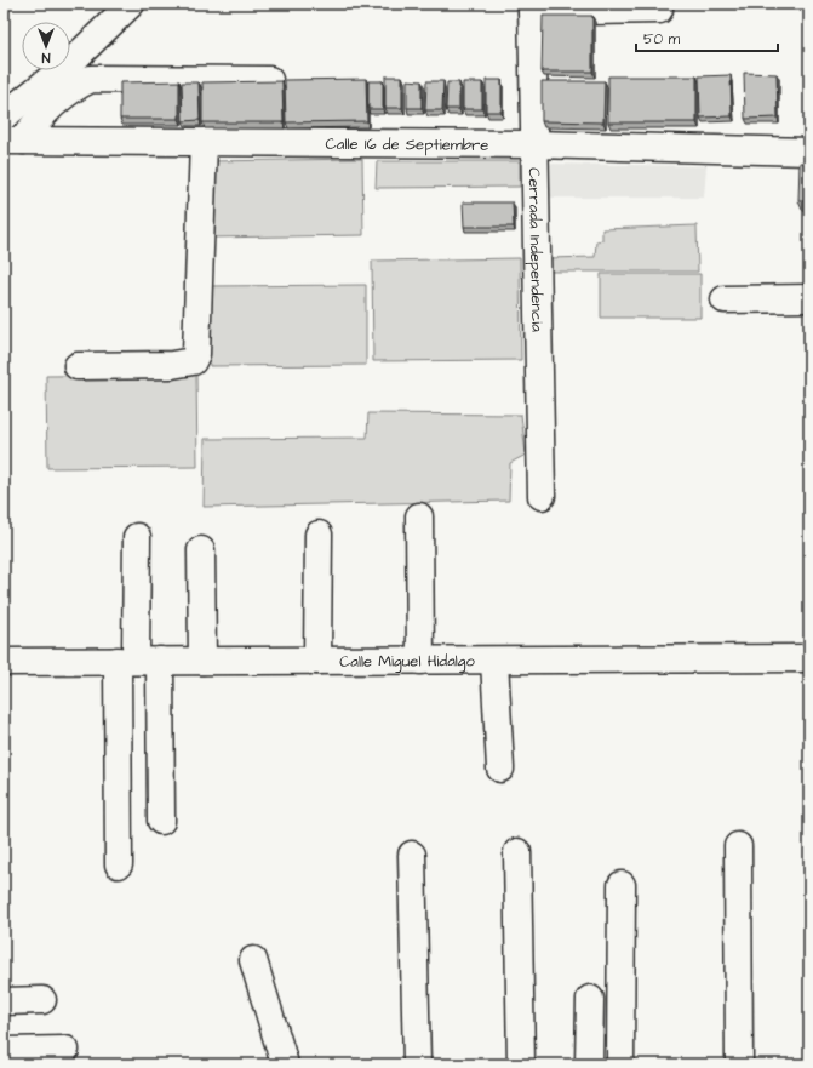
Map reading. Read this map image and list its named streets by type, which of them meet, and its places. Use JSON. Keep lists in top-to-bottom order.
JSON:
{
  "streets": {
    "street": ["Calle 16 de Septiembre", "Cerrada Independencia", "Calle Miguel Hidalgo"]
  },
  "crossings": [
    ["Calle 16 de Septiembre", "Cerrada Independencia"]
  ],
  "scale_bar": "50 m",
  "north": "bottom"
}
